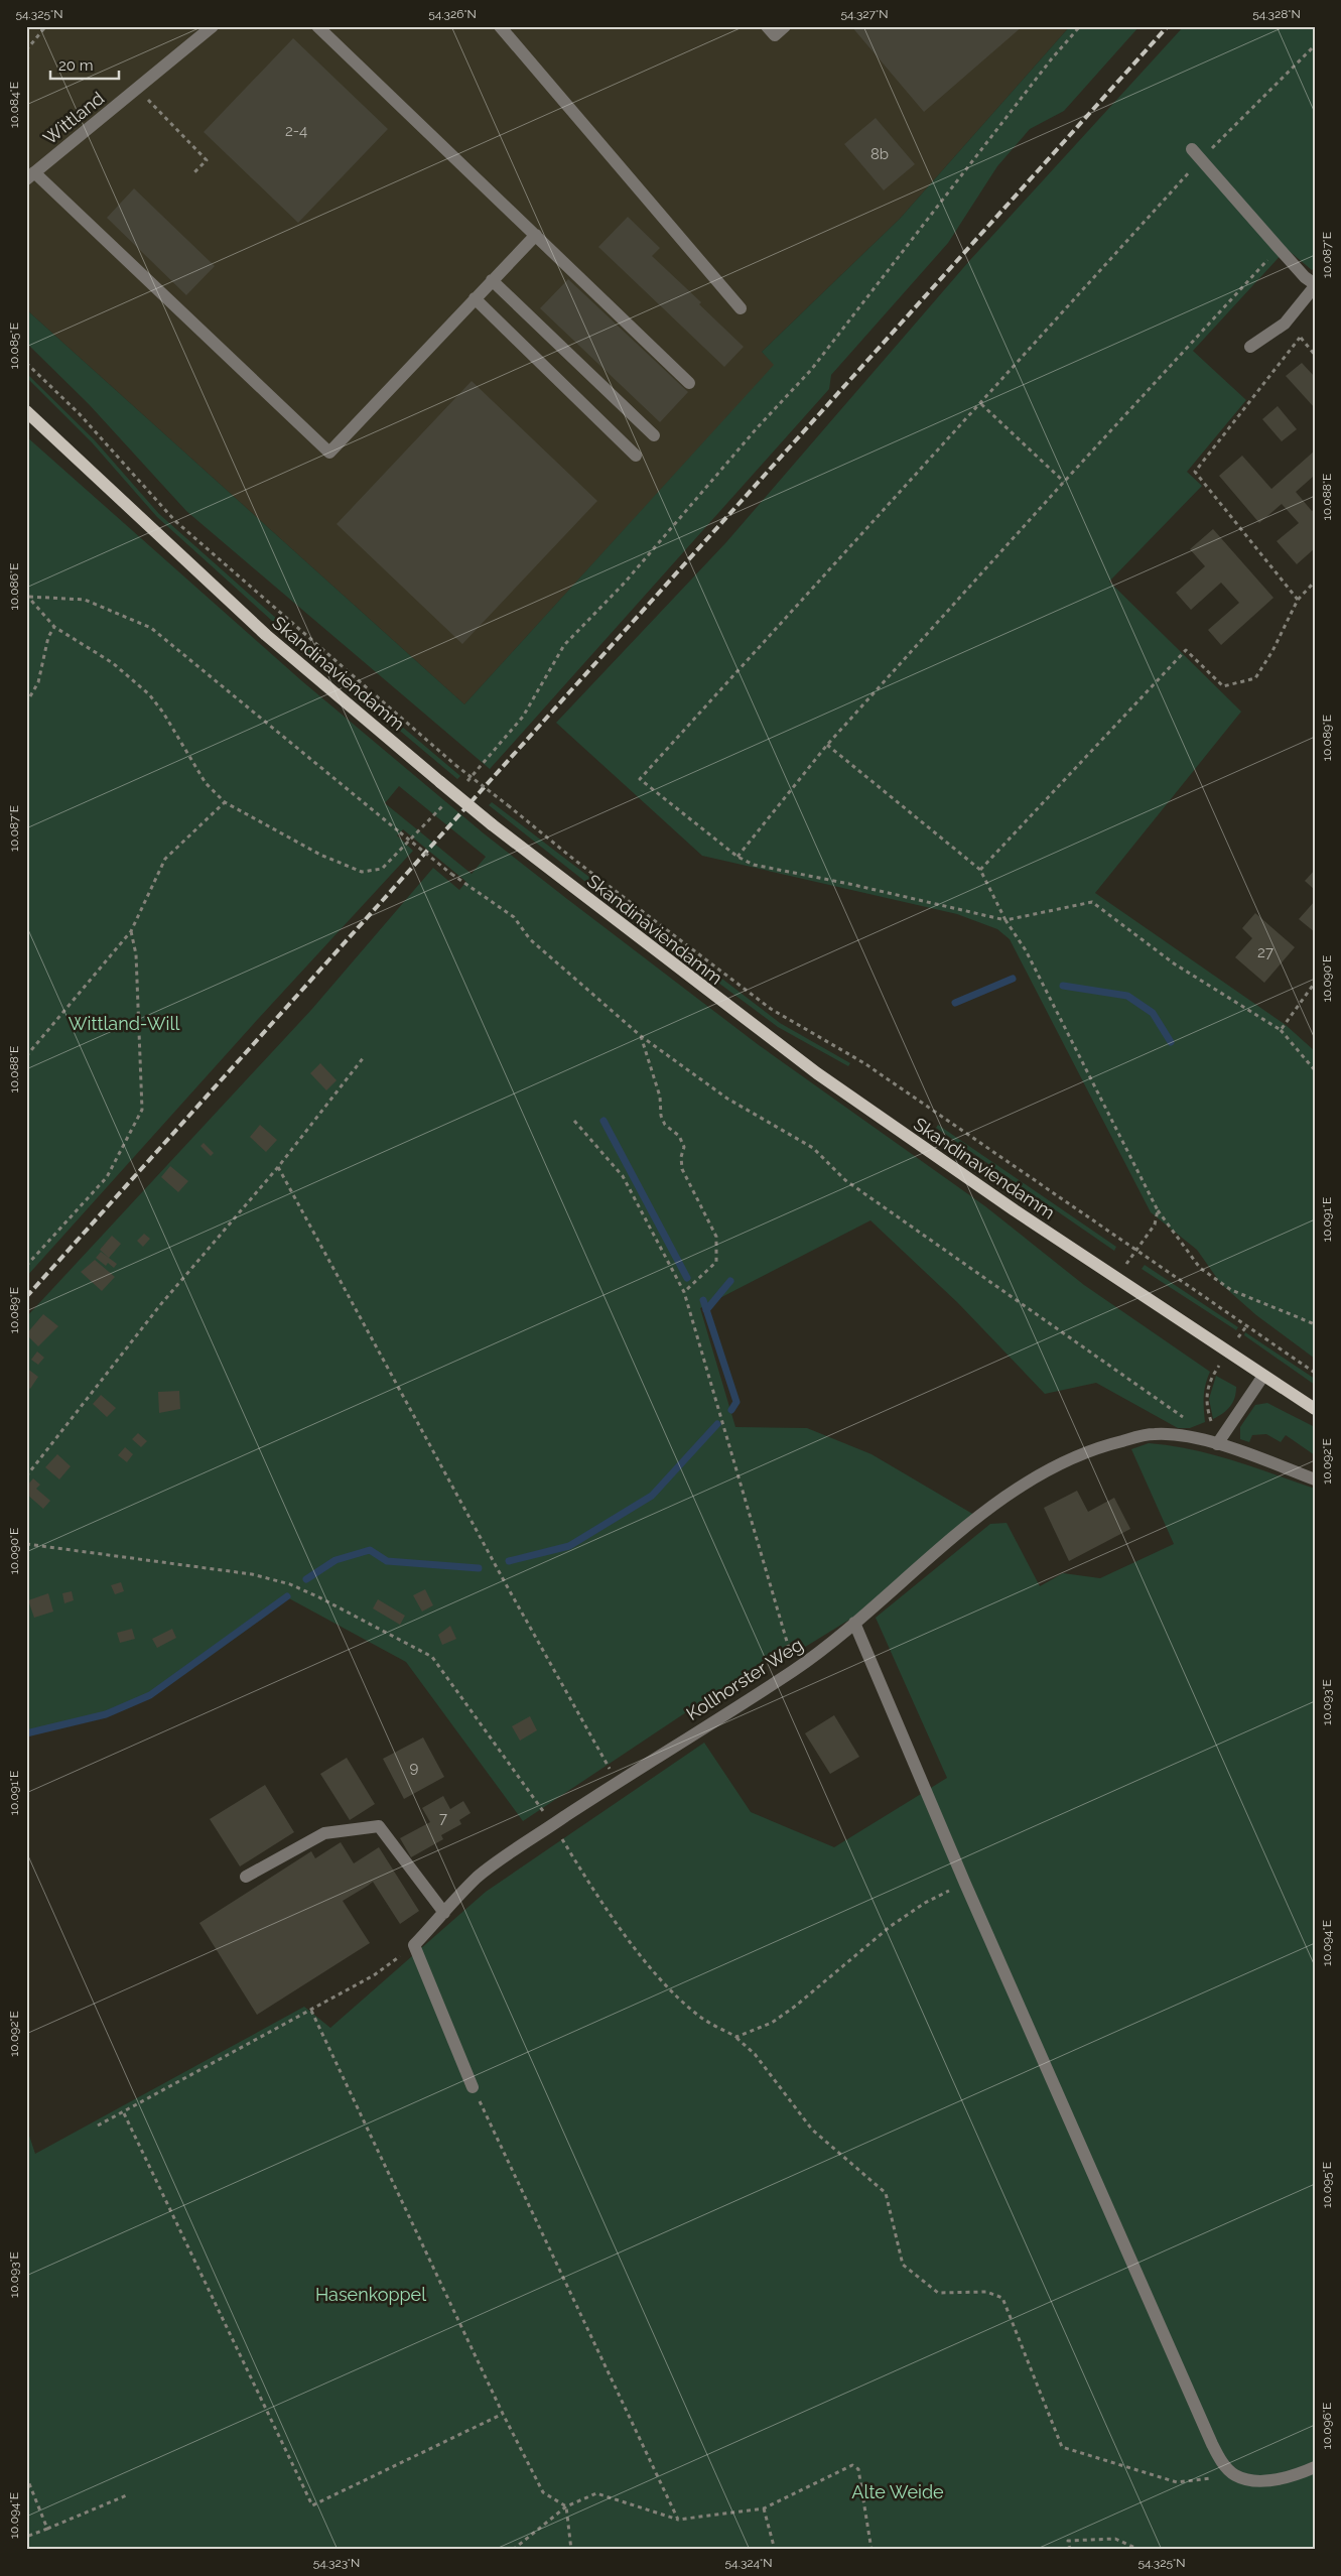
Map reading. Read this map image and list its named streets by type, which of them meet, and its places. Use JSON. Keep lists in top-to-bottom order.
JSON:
{
  "streets": {
    "main road": ["Skandinaviendamm"],
    "street": ["Wittland", "Kollhorster Weg"]
  },
  "parks": ["Wittland-Will", "Hasenkoppel", "Alte Weide"],
  "house_numbers": [
    "2-4",
    "8b",
    "27",
    "9",
    "7"
  ],
  "scale_bar": "20 m",
  "coordinates": [
    "54.325°N",
    "54.326°N",
    "54.327°N",
    "54.328°N",
    "10.084°E",
    "10.087°E",
    "10.085°E",
    "10.088°E",
    "10.086°E",
    "10.089°E",
    "10.090°E",
    "10.091°E",
    "10.092°E",
    "10.093°E",
    "10.094°E",
    "10.095°E",
    "10.096°E",
    "54.323°N",
    "54.324°N"
  ]
}
